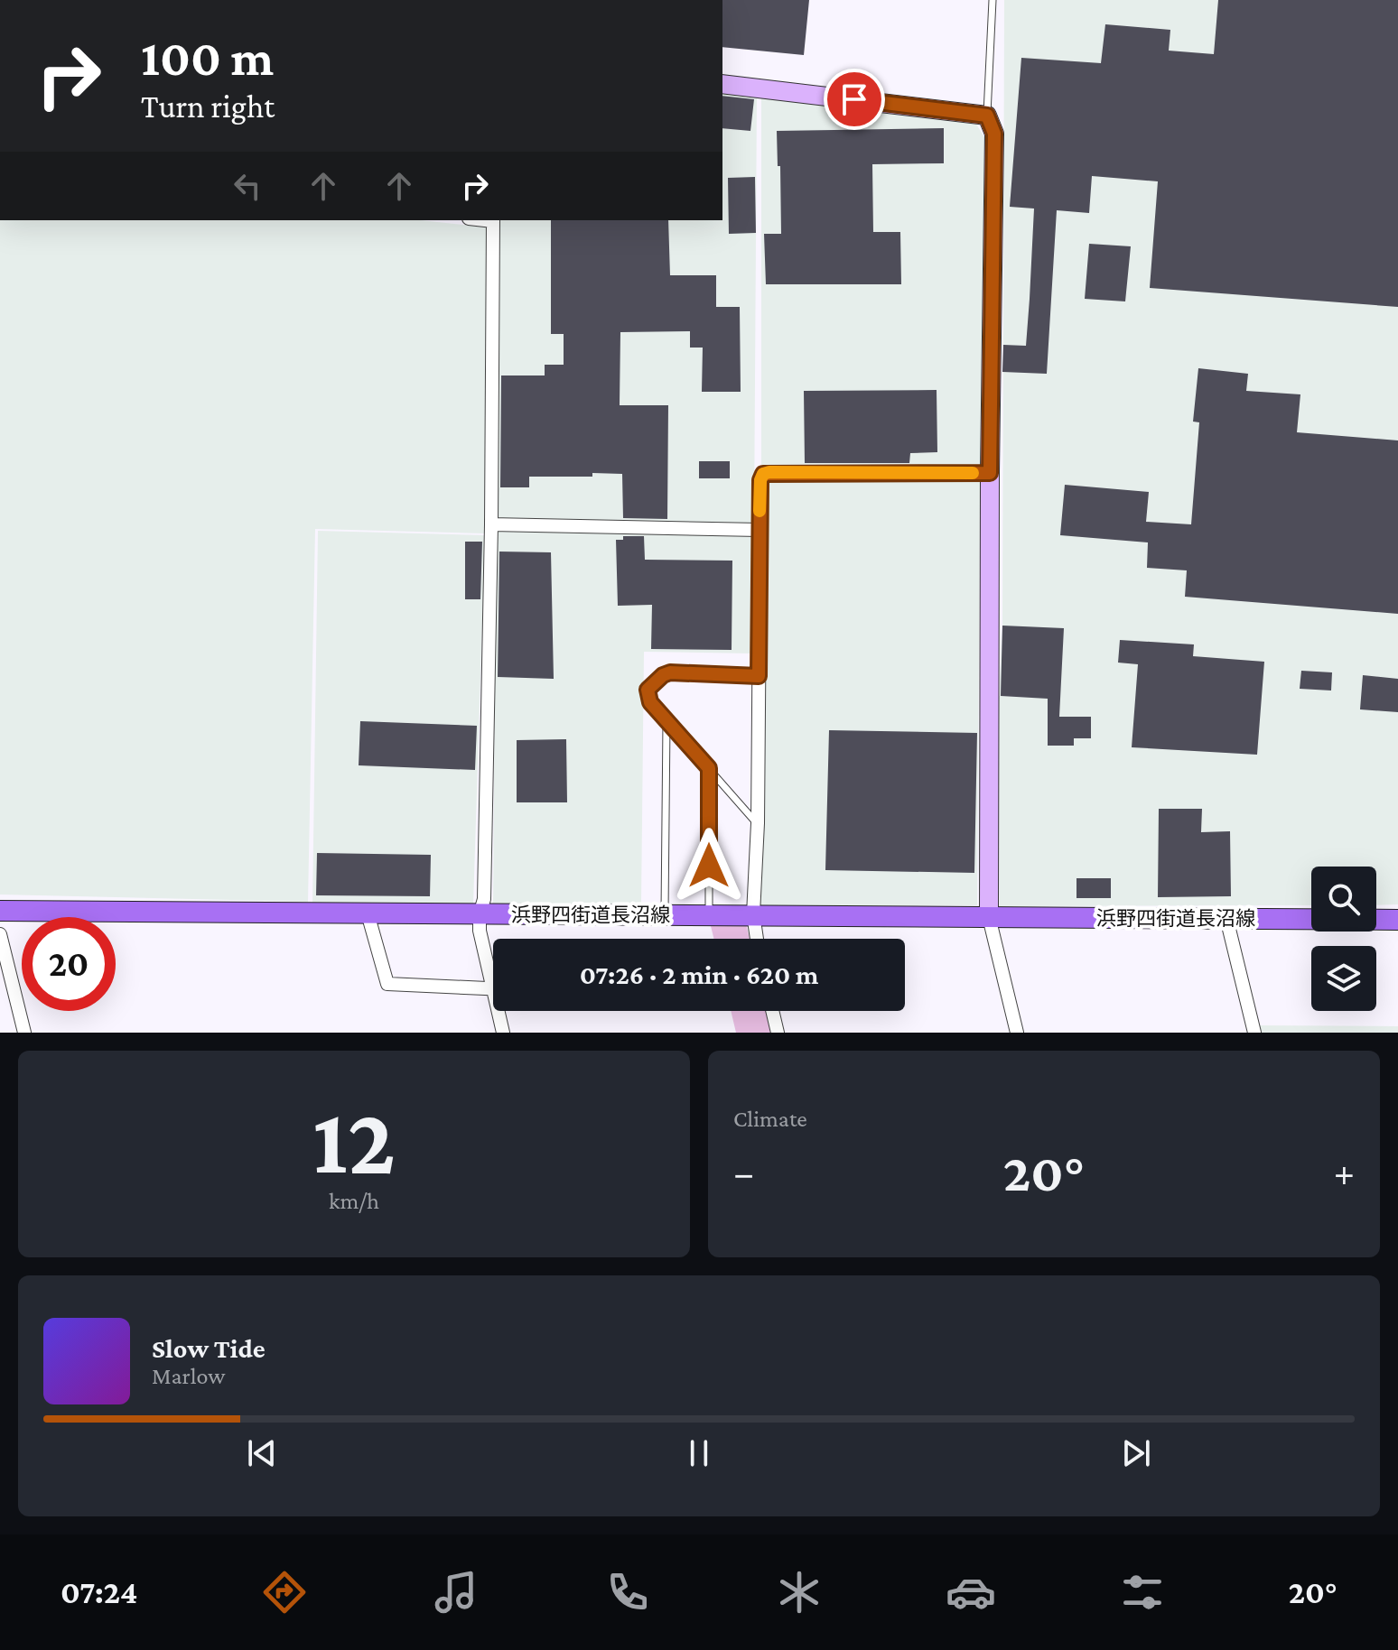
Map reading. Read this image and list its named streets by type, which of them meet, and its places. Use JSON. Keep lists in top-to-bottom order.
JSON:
{
  "streets": {
    "main road": ["浜野四街道長沼線"]
  },
  "page": {
    "turn": ["100 m", "Turn right"],
    "limit": "20",
    "trip": "07:26 · 2 min · 620 m",
    "tile": [
      ["12", "km/h"],
      "Climate"
    ],
    "heat": ["−", "20°", "+"],
    "song": ["Slow Tide", "Marlow"],
    "tabs": ["07:24", "20°"]
  }
}
